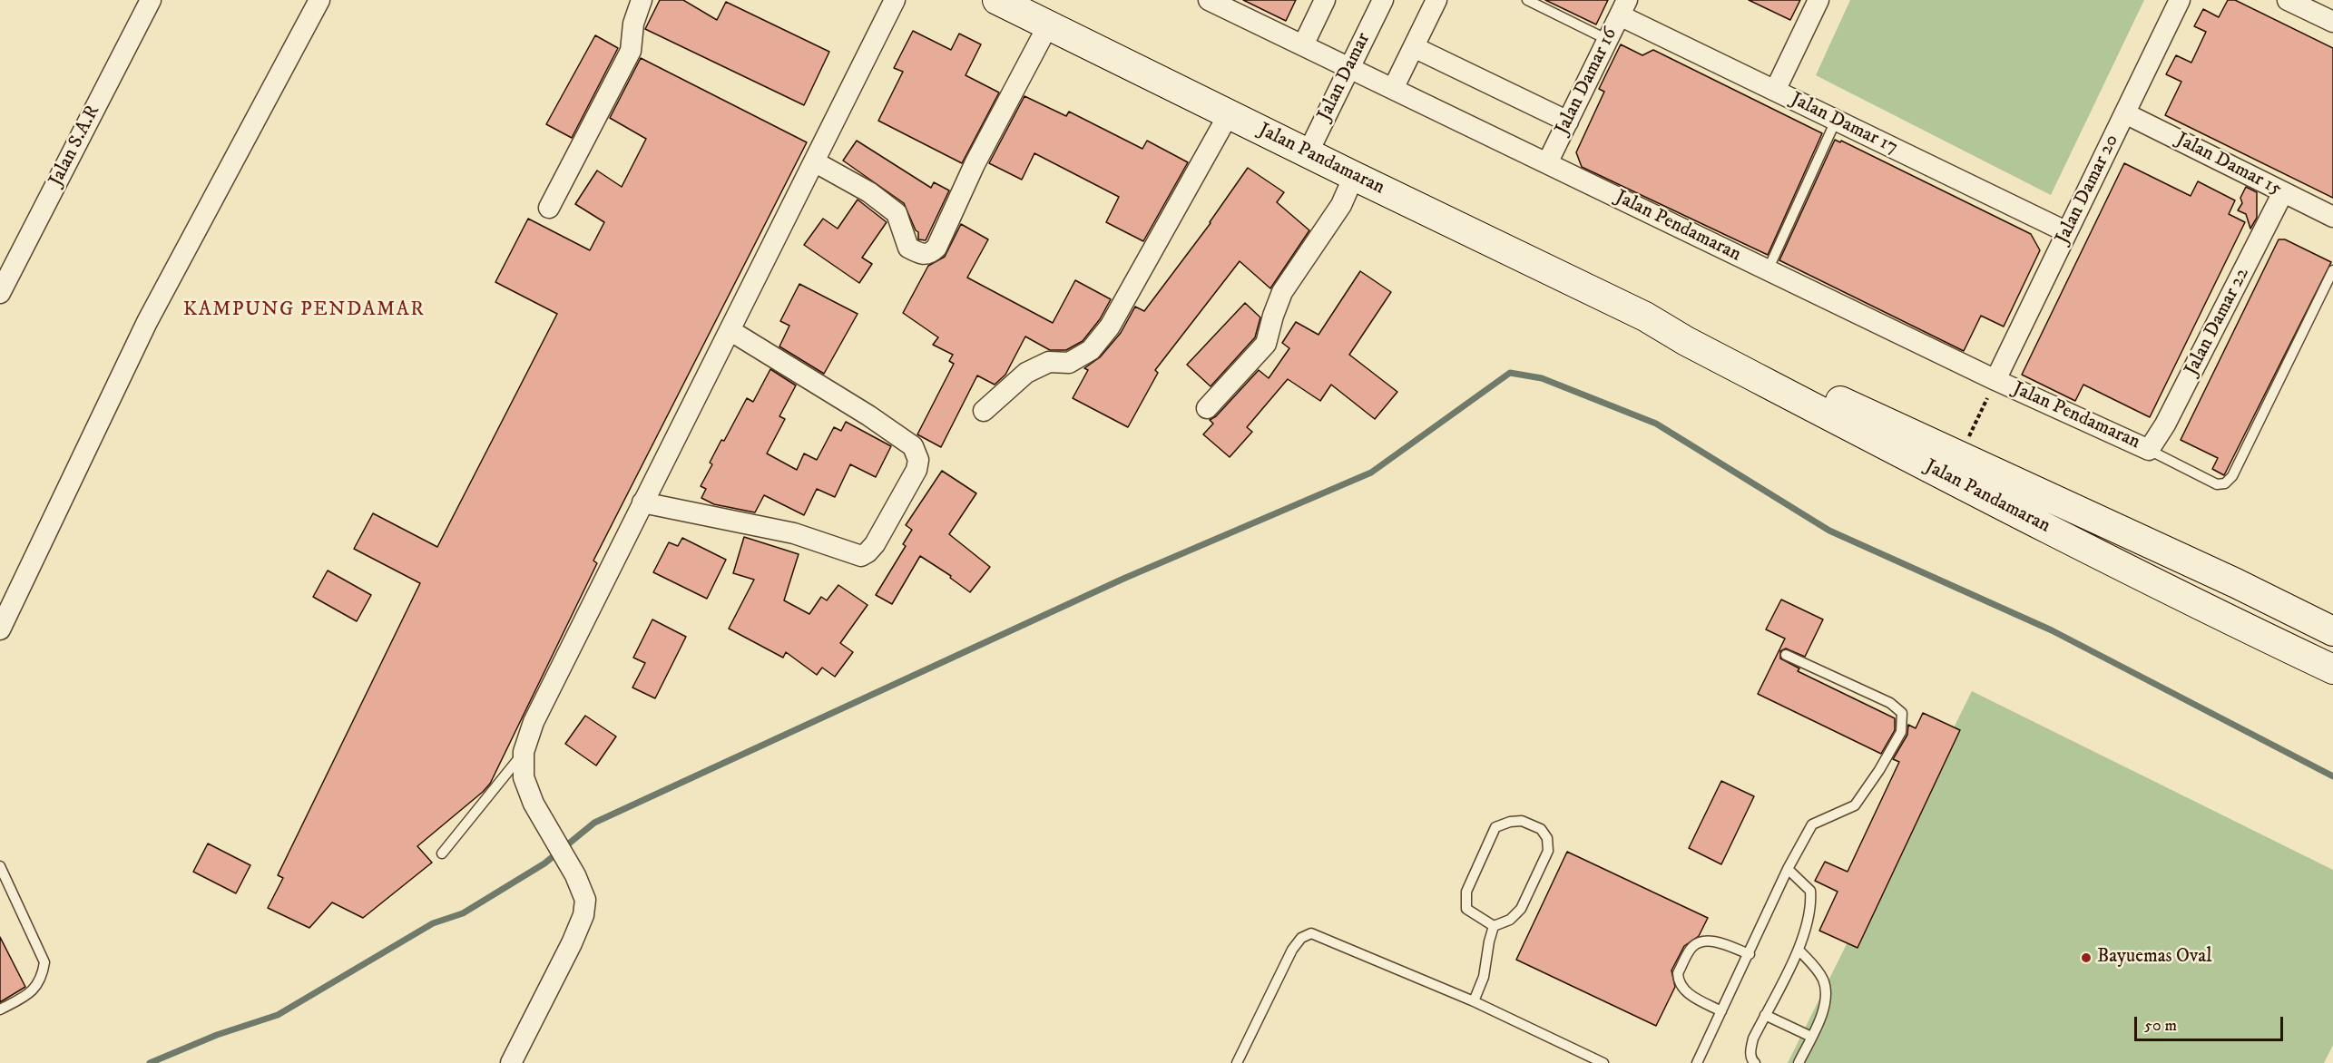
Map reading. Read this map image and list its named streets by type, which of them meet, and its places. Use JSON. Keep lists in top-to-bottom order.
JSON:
{
  "streets": {
    "main road": ["Jalan Pandamaran"],
    "street": [
      "Jalan Damar",
      "Jalan Damar 16",
      "Jalan Damar 17",
      "Jalan S.A.R",
      "Jalan Damar 15",
      "Jalan Damar 20",
      "Jalan Pendamaran",
      "Jalan Damar 22"
    ]
  },
  "crossings": [
    ["Jalan Damar", "Jalan Pandamaran"],
    ["Jalan Damar", "Jalan Pendamaran"],
    ["Jalan Damar 16", "Jalan Damar 17"],
    ["Jalan Damar 16", "Jalan Pendamaran"],
    ["Jalan Damar 17", "Jalan Damar 20"],
    ["Jalan Damar 15", "Jalan Damar 20"],
    ["Jalan Damar 15", "Jalan Damar 22"],
    ["Jalan Damar 20", "Jalan Pendamaran"],
    ["Jalan Pendamaran", "Jalan Damar 22"]
  ],
  "districts": ["KAMPUNG PENDAMAR"],
  "places": ["Bayuemas Oval"],
  "scale_bar": "50 m"
}
